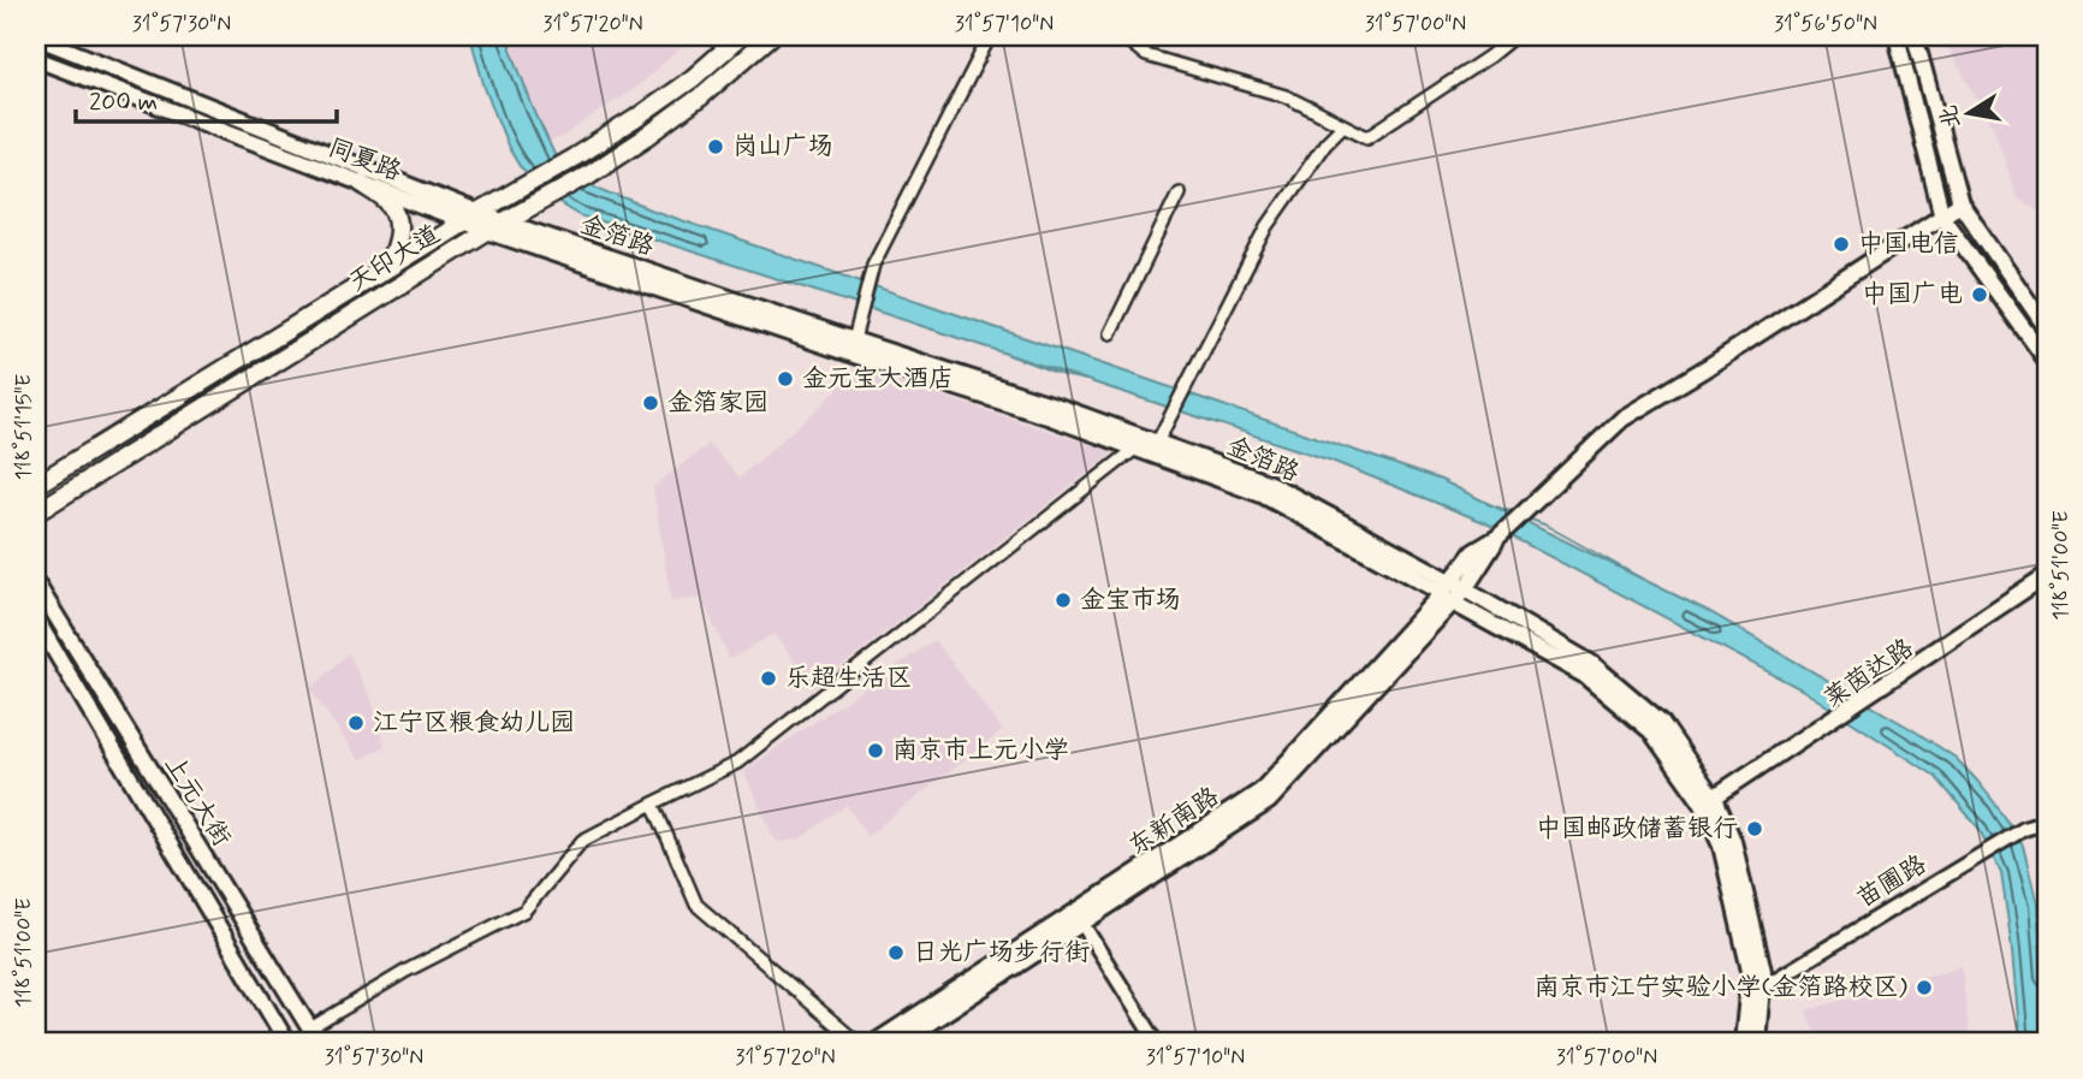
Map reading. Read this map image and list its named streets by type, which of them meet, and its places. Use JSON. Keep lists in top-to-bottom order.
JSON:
{
  "streets": {
    "main road": [
      "同夏路",
      "金箔路",
      "天印大道",
      "莱茵达路",
      "上元大街",
      "东新南路"
    ],
    "street": ["苗圃路"]
  },
  "crossings": [
    ["同夏路", "金箔路"],
    ["同夏路", "天印大道"],
    ["金箔路", "天印大道"],
    ["金箔路", "东新南路"],
    ["金箔路", "苗圃路"]
  ],
  "places": [
    "岗山广场",
    "中国电信",
    "中国广电",
    "金元宝大酒店",
    "金箔家园",
    "金宝市场",
    "乐超生活区",
    "江宁区粮食幼儿园",
    "南京市上元小学",
    "中国邮政储蓄银行",
    "日光广场步行街",
    "南京市江宁实验小学(金箔路校区)"
  ],
  "scale_bar": "200 m",
  "north": "left",
  "coordinates": [
    "31°57'30\"N",
    "31°57'20\"N",
    "31°57'10\"N",
    "31°57'00\"N",
    "31°56'50\"N",
    "118°51'15\"E",
    "118°51'00\"E"
  ]
}
